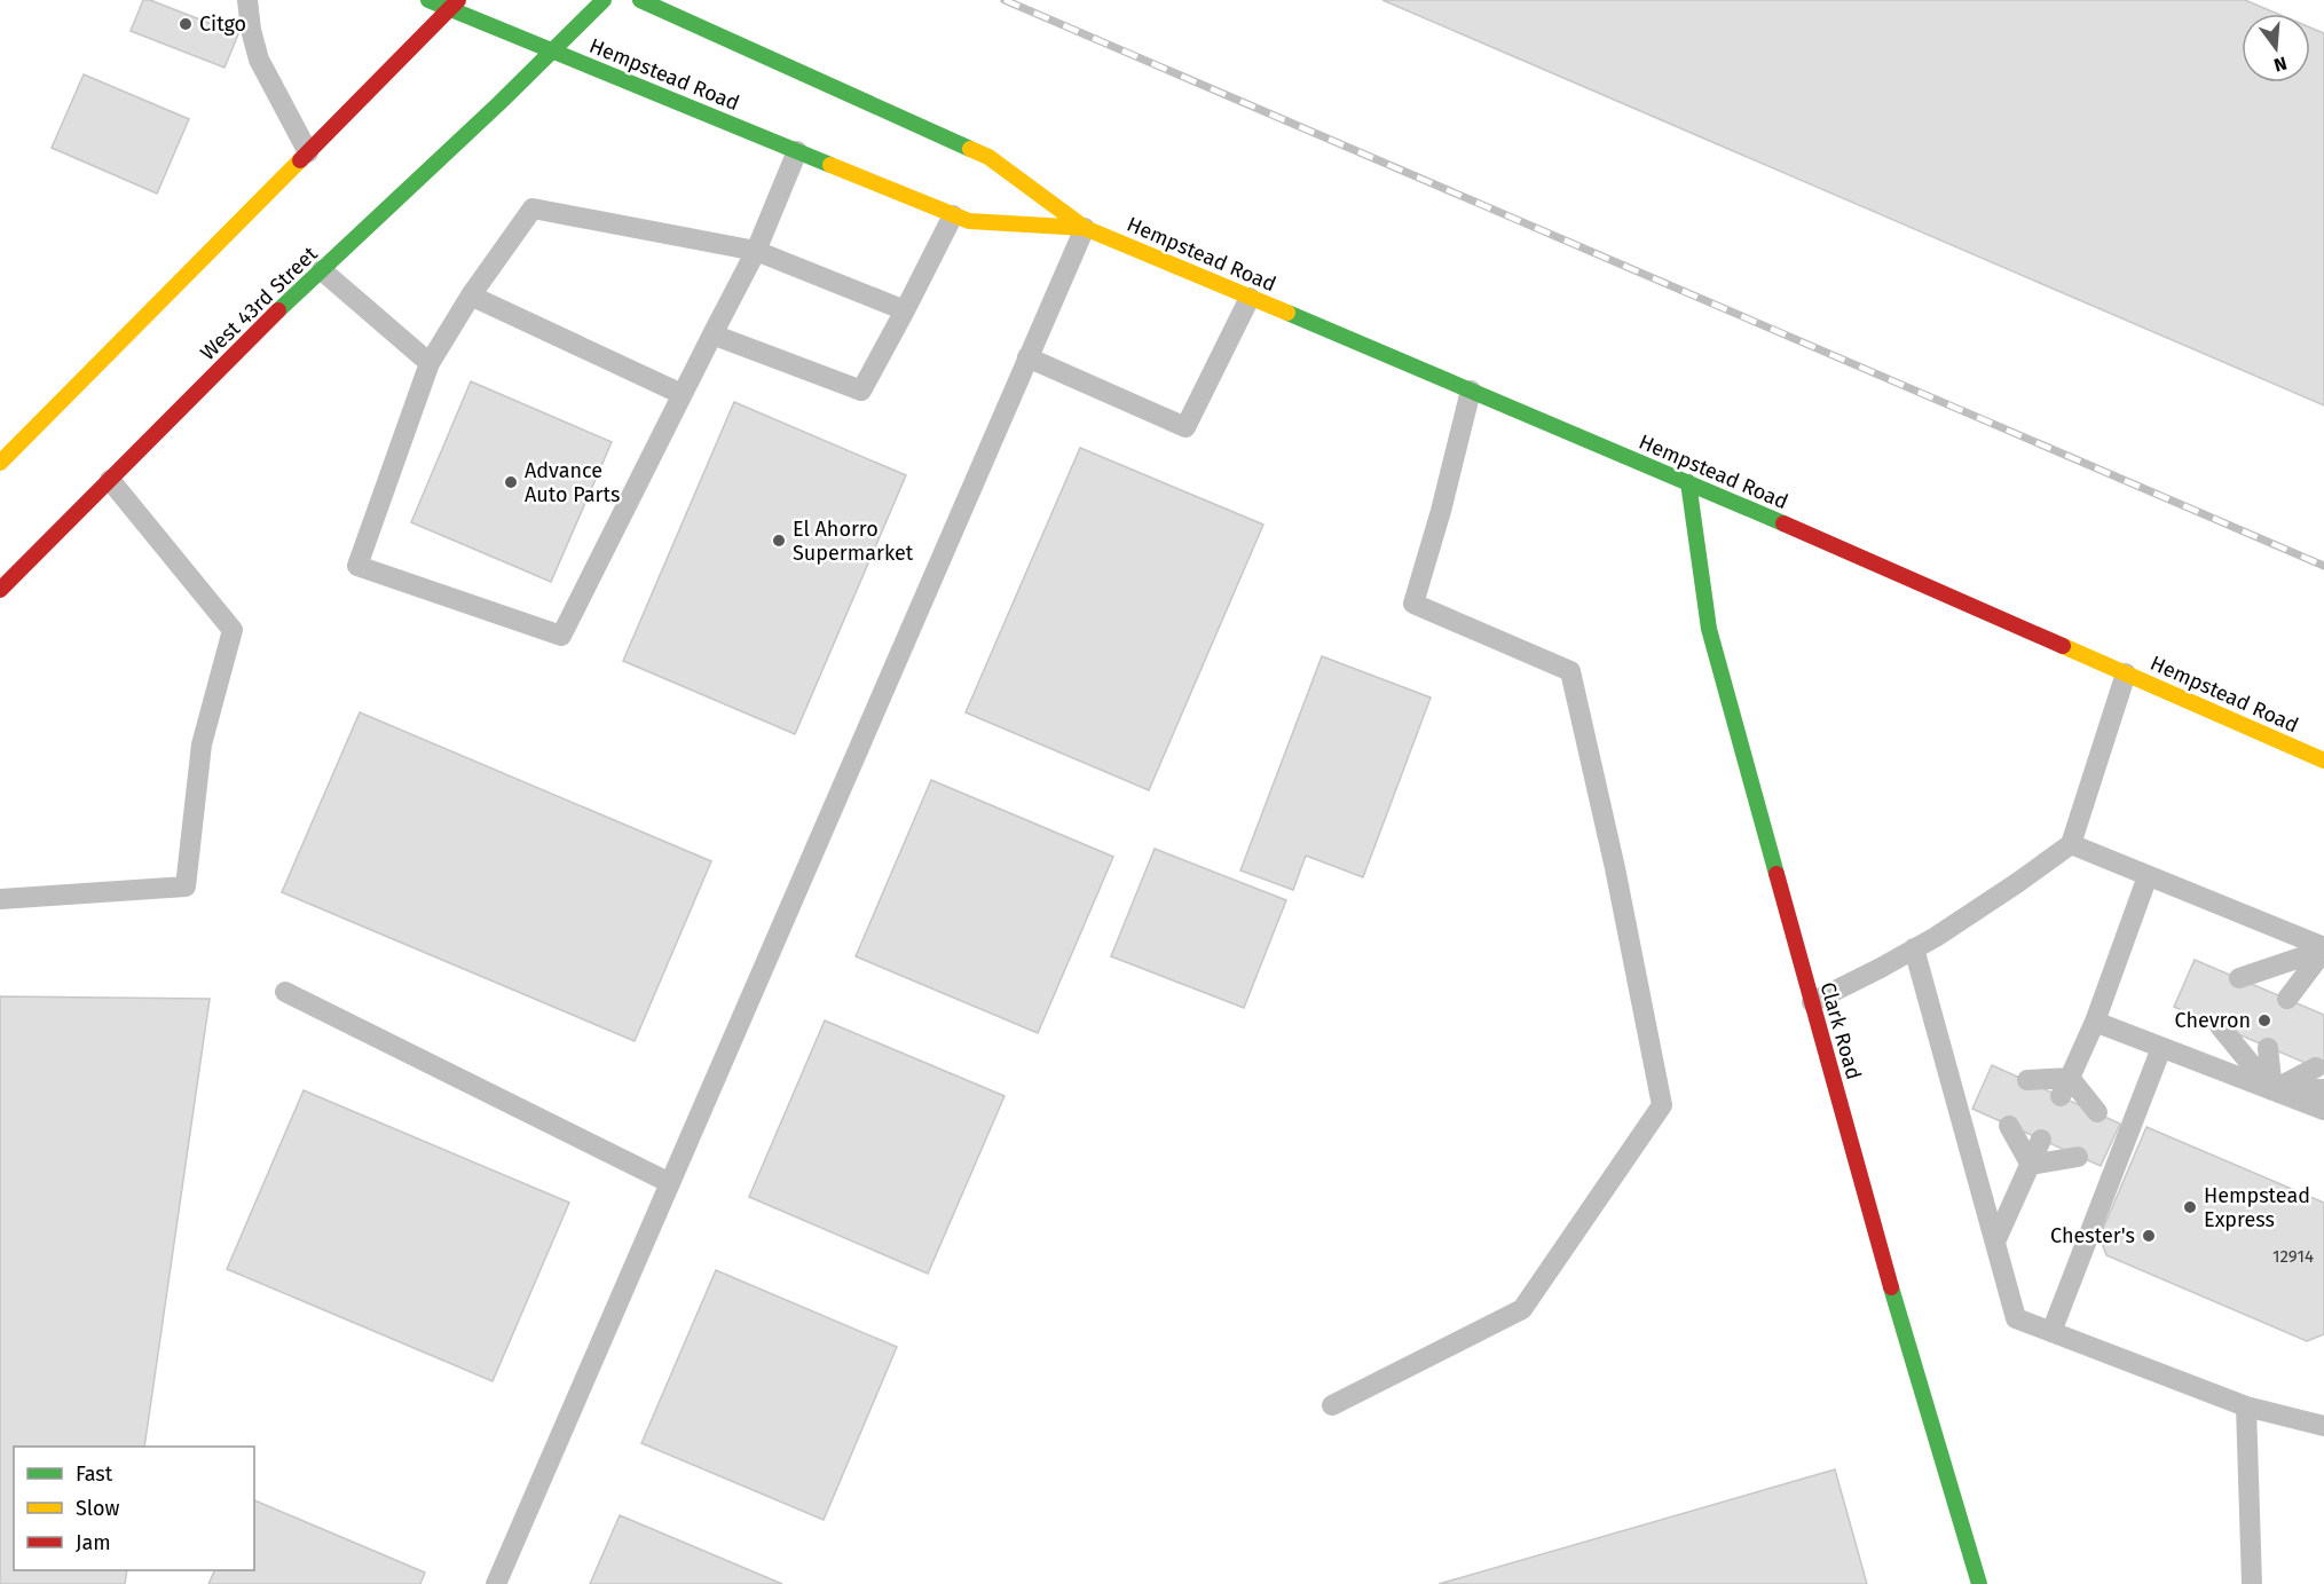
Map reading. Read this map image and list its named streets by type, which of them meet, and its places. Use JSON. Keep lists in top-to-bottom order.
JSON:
{
  "streets": {
    "main road": ["Hempstead Road", "West 43rd Street", "Clark Road"]
  },
  "crossings": [
    ["Hempstead Road", "West 43rd Street"],
    ["Hempstead Road", "Clark Road"]
  ],
  "places": [
    "Citgo",
    "Advance Auto Parts",
    "El Ahorro Supermarket",
    "Chevron",
    "Hempstead Express",
    "Chester's"
  ],
  "house_numbers": ["12914"],
  "legend": ["Fast", "Slow", "Jam"],
  "north": "bottom"
}
